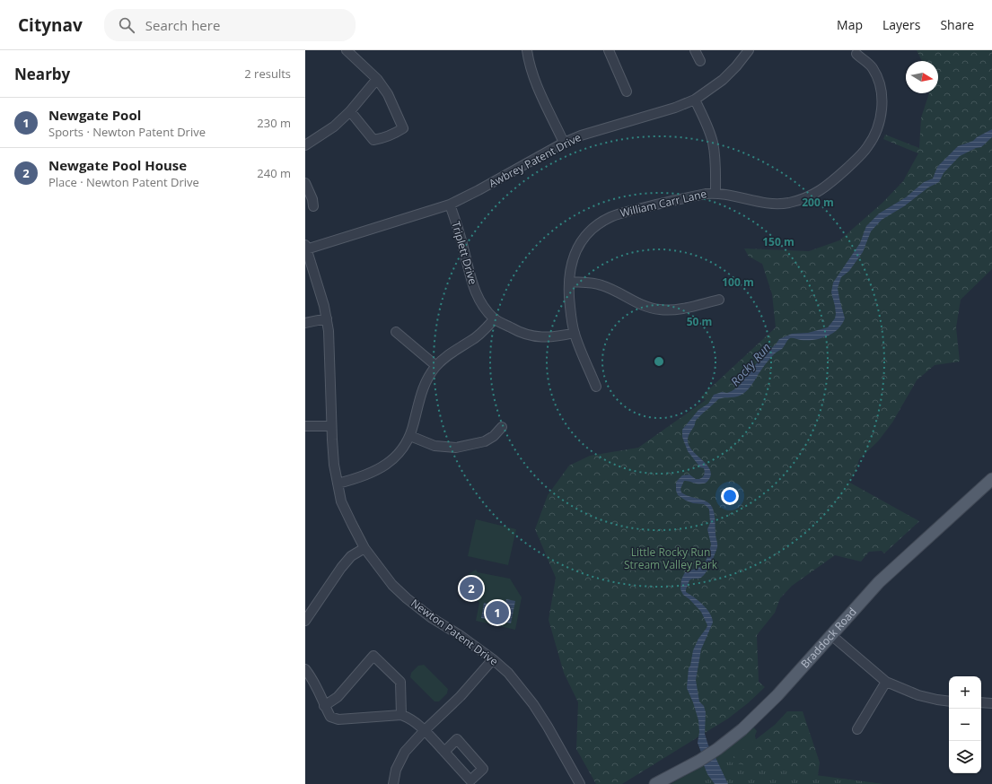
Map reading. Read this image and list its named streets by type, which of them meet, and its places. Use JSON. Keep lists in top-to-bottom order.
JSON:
{
  "streets": {
    "main road": ["Braddock Road"],
    "street": [
      "Awbrey Patent Drive",
      "William Carr Lane",
      "Triplett Drive",
      "Newton Patent Drive"
    ]
  },
  "crossings": [
    ["Awbrey Patent Drive", "Triplett Drive"],
    ["Awbrey Patent Drive", "Newton Patent Drive"],
    ["William Carr Lane", "Triplett Drive"]
  ],
  "water": ["Rocky Run"],
  "parks": ["Little Rocky Run Stream Valley Park"],
  "north": "right",
  "page": {
    "header": "Citynav",
    "search": "Search here",
    "nav": ["Map", "Layers", "Share"],
    "heading": ["Nearby", "2 results"],
    "list": [
      {
        "mark": "1",
        "name": "Newgate Pool",
        "note": "Sports · Newton Patent Drive",
        "value": "230 m"
      },
      {
        "mark": "2",
        "name": "Newgate Pool House",
        "note": "Place · Newton Patent Drive",
        "value": "240 m"
      }
    ],
    "pins": ["2", "1"],
    "map_buttons": ["+", "−"]
  },
  "rings": [
    "200 m",
    "150 m",
    "100 m",
    "50 m"
  ]
}
